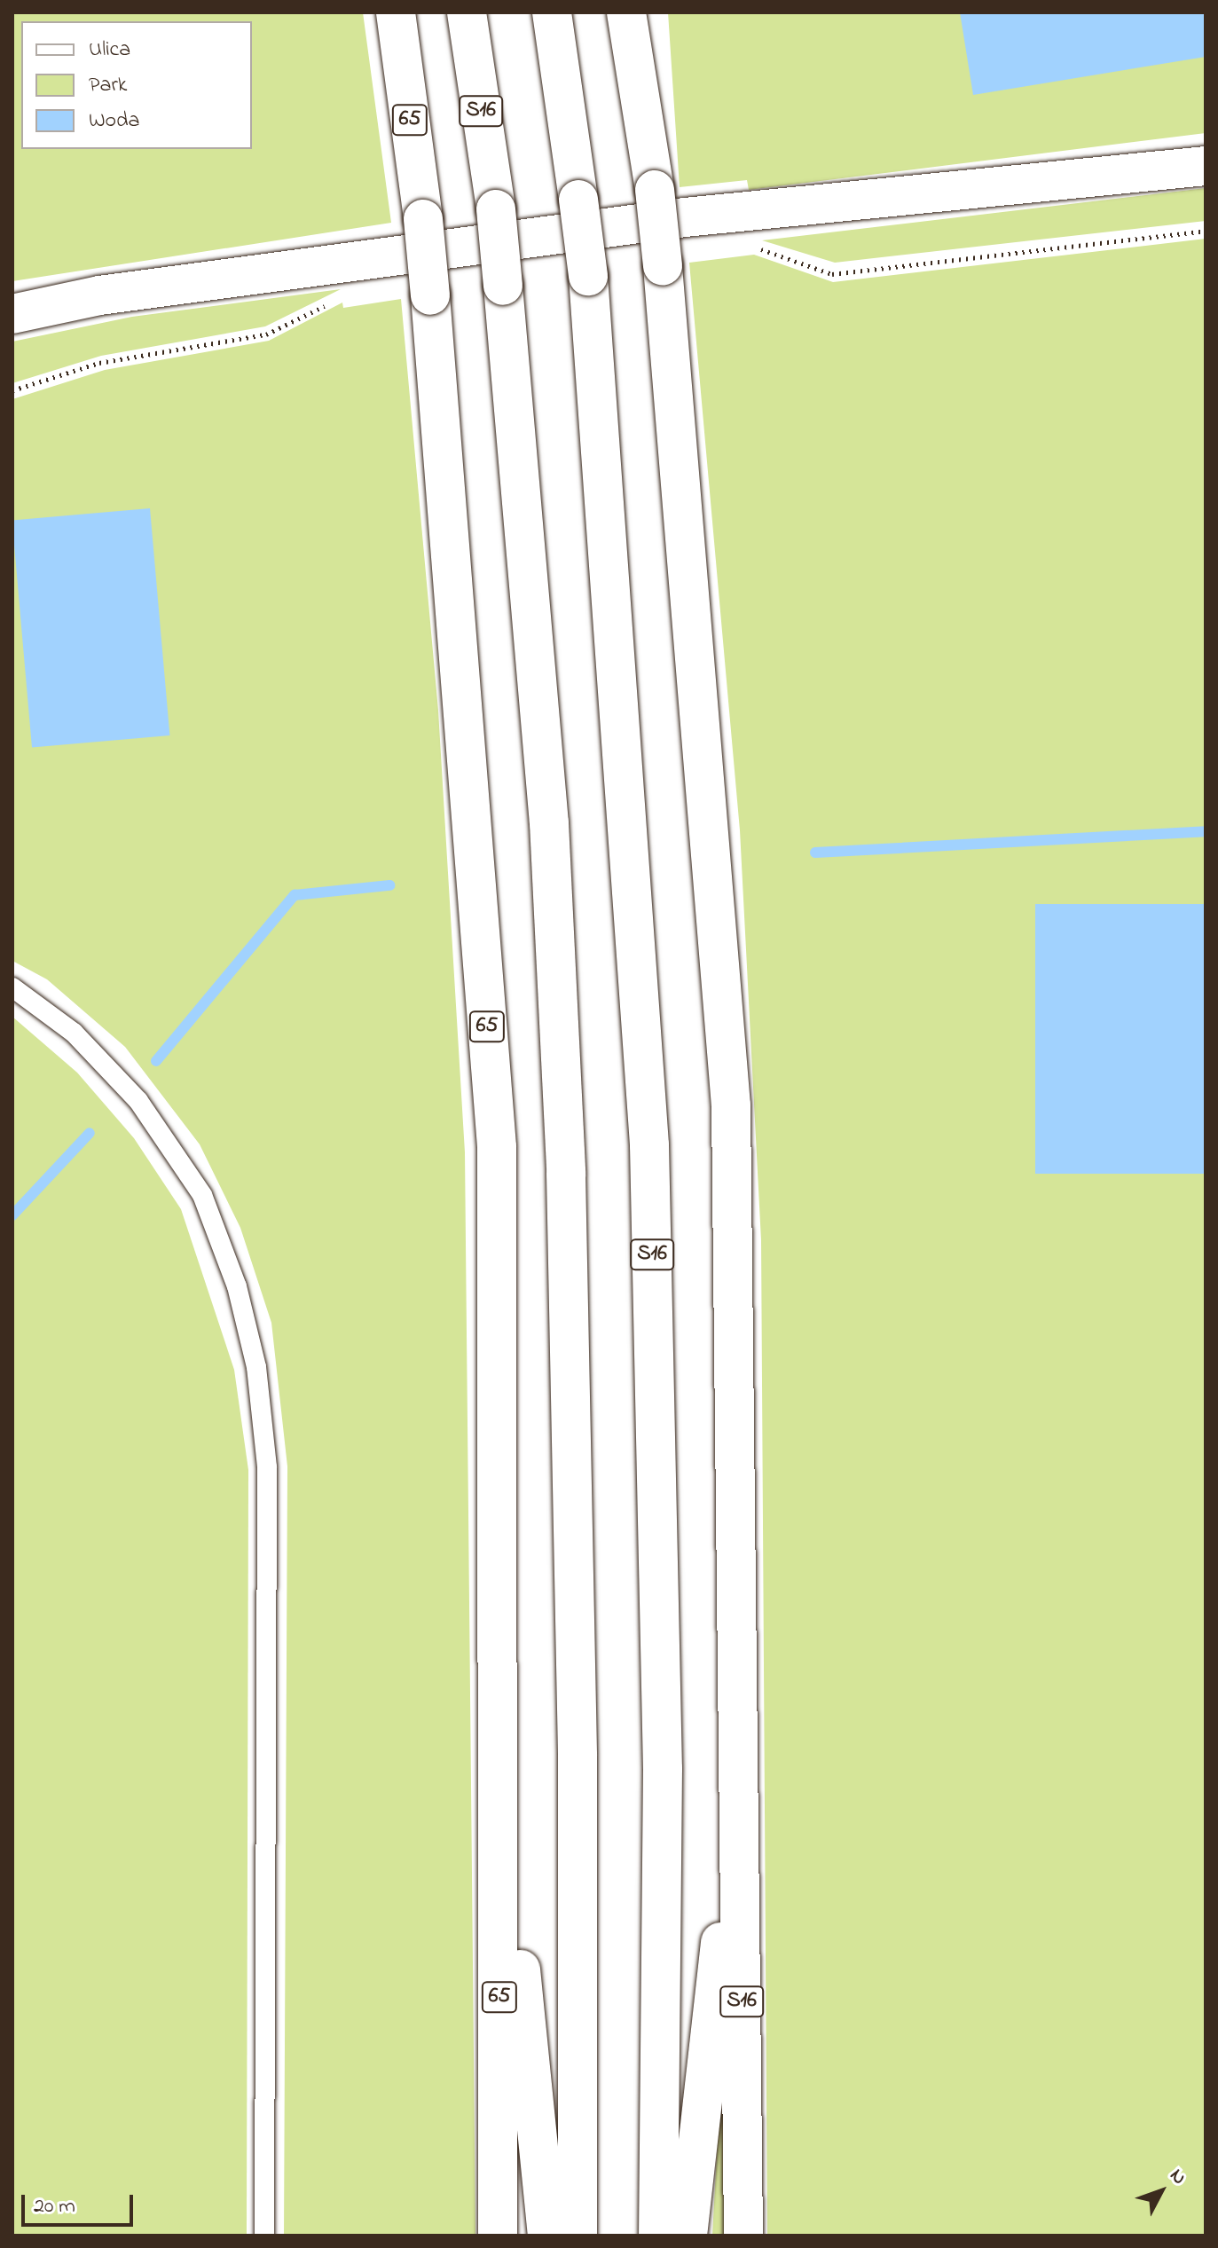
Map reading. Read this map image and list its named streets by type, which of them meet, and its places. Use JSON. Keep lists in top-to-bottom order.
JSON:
{
  "streets": {
    "main road": ["S16", "65"]
  },
  "legend": ["Ulica", "Park", "Woda"],
  "scale_bar": "20 m",
  "north": "top right"
}
